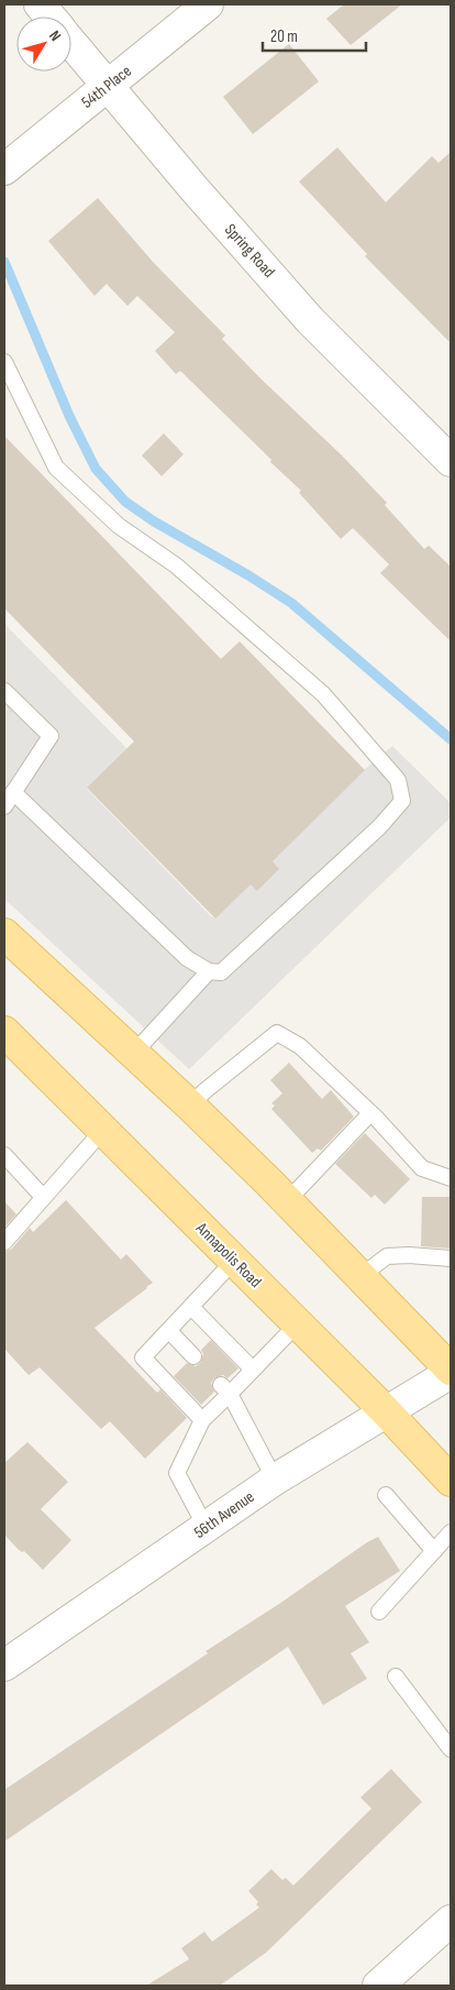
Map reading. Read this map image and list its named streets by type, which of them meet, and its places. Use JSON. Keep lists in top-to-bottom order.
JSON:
{
  "streets": {
    "main road": ["Annapolis Road"],
    "street": ["54th Place", "Spring Road", "56th Avenue"]
  },
  "crossings": [
    ["54th Place", "Spring Road"],
    ["Annapolis Road", "56th Avenue"]
  ],
  "scale_bar": "20 m",
  "north": "top right"
}
